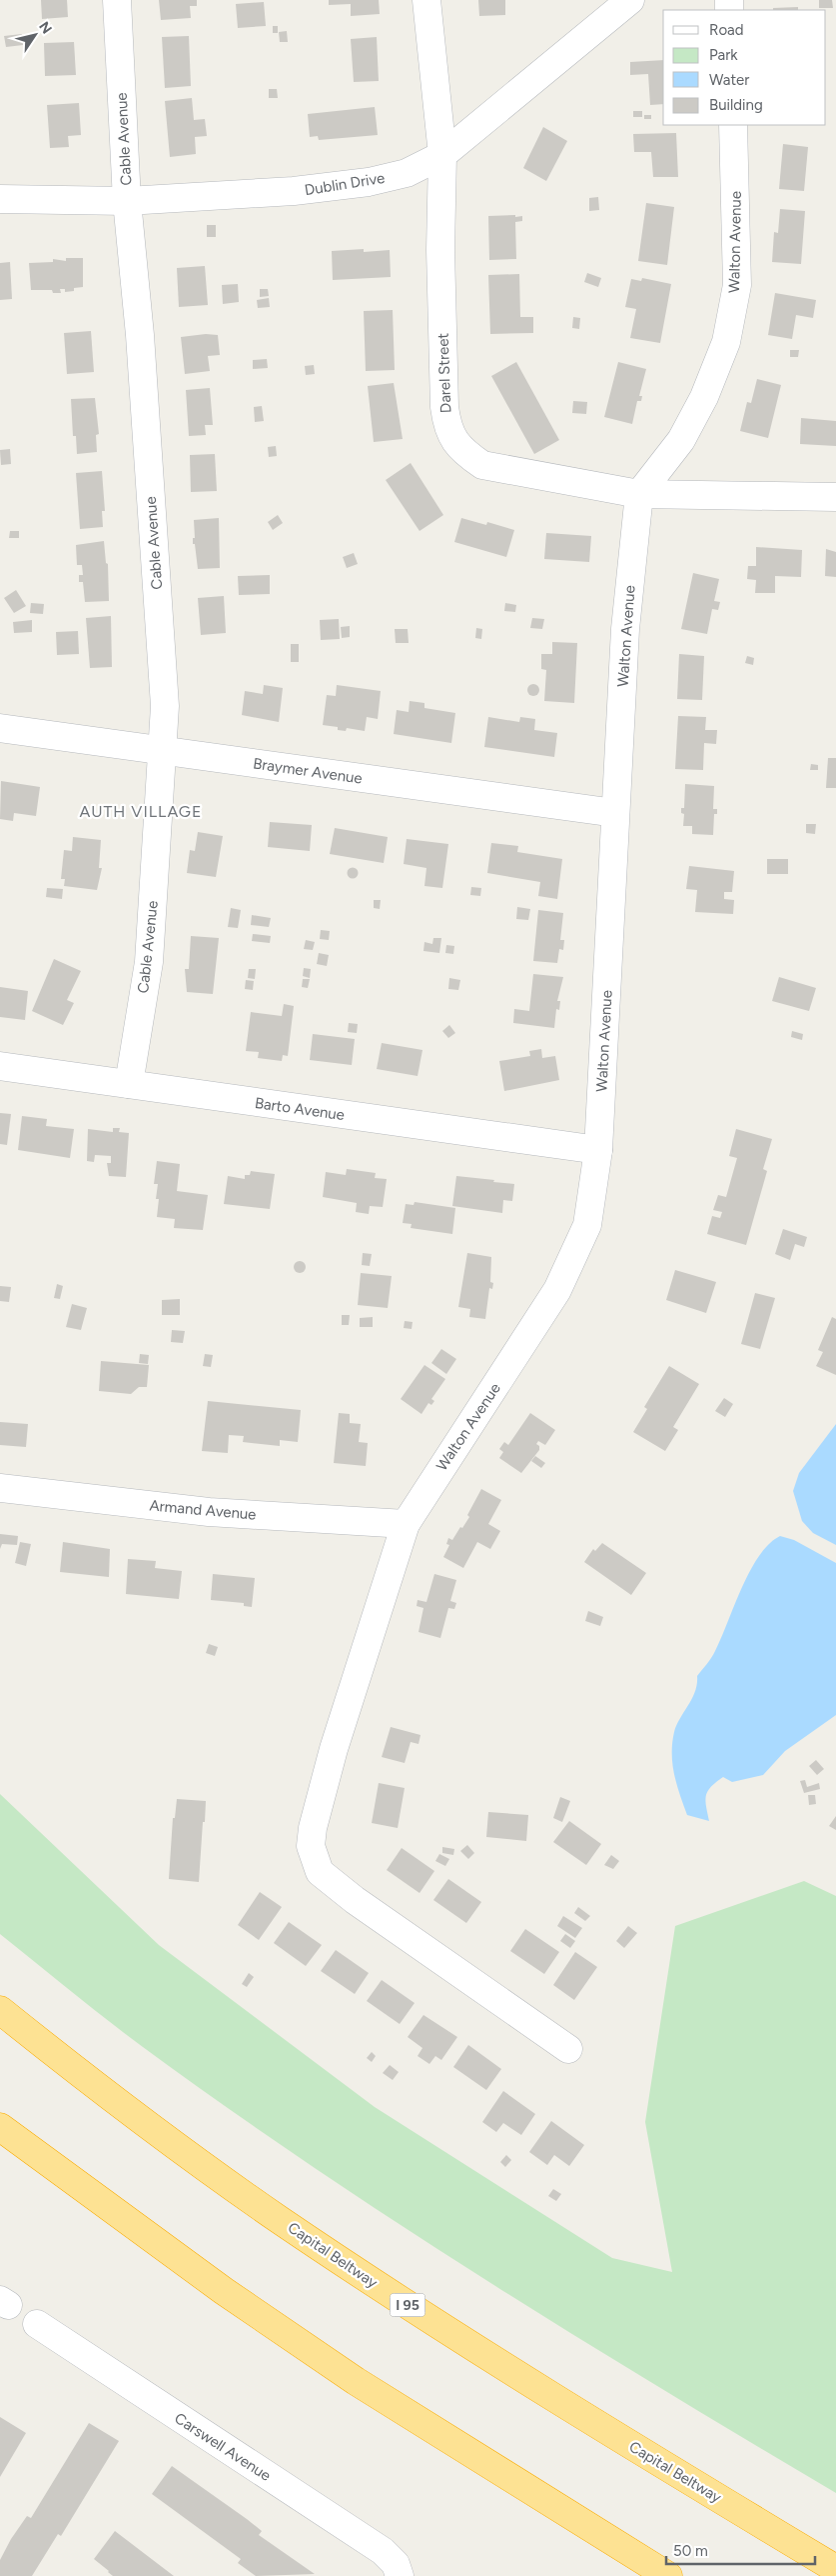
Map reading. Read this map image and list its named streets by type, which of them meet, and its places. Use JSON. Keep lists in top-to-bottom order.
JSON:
{
  "streets": {
    "highway": ["Capital Beltway", "I 95"],
    "street": [
      "Cable Avenue",
      "Dublin Drive",
      "Walton Avenue",
      "Darel Street",
      "Braymer Avenue",
      "Barto Avenue",
      "Armand Avenue",
      "Carswell Avenue"
    ]
  },
  "crossings": [
    ["Cable Avenue", "Dublin Drive"],
    ["Cable Avenue", "Braymer Avenue"],
    ["Cable Avenue", "Barto Avenue"],
    ["Dublin Drive", "Darel Street"],
    ["Walton Avenue", "Darel Street"],
    ["Walton Avenue", "Braymer Avenue"],
    ["Walton Avenue", "Barto Avenue"],
    ["Walton Avenue", "Armand Avenue"]
  ],
  "districts": ["AUTH VILLAGE"],
  "legend": [
    "Road",
    "Park",
    "Water",
    "Building"
  ],
  "scale_bar": "50 m",
  "north": "top right"
}
